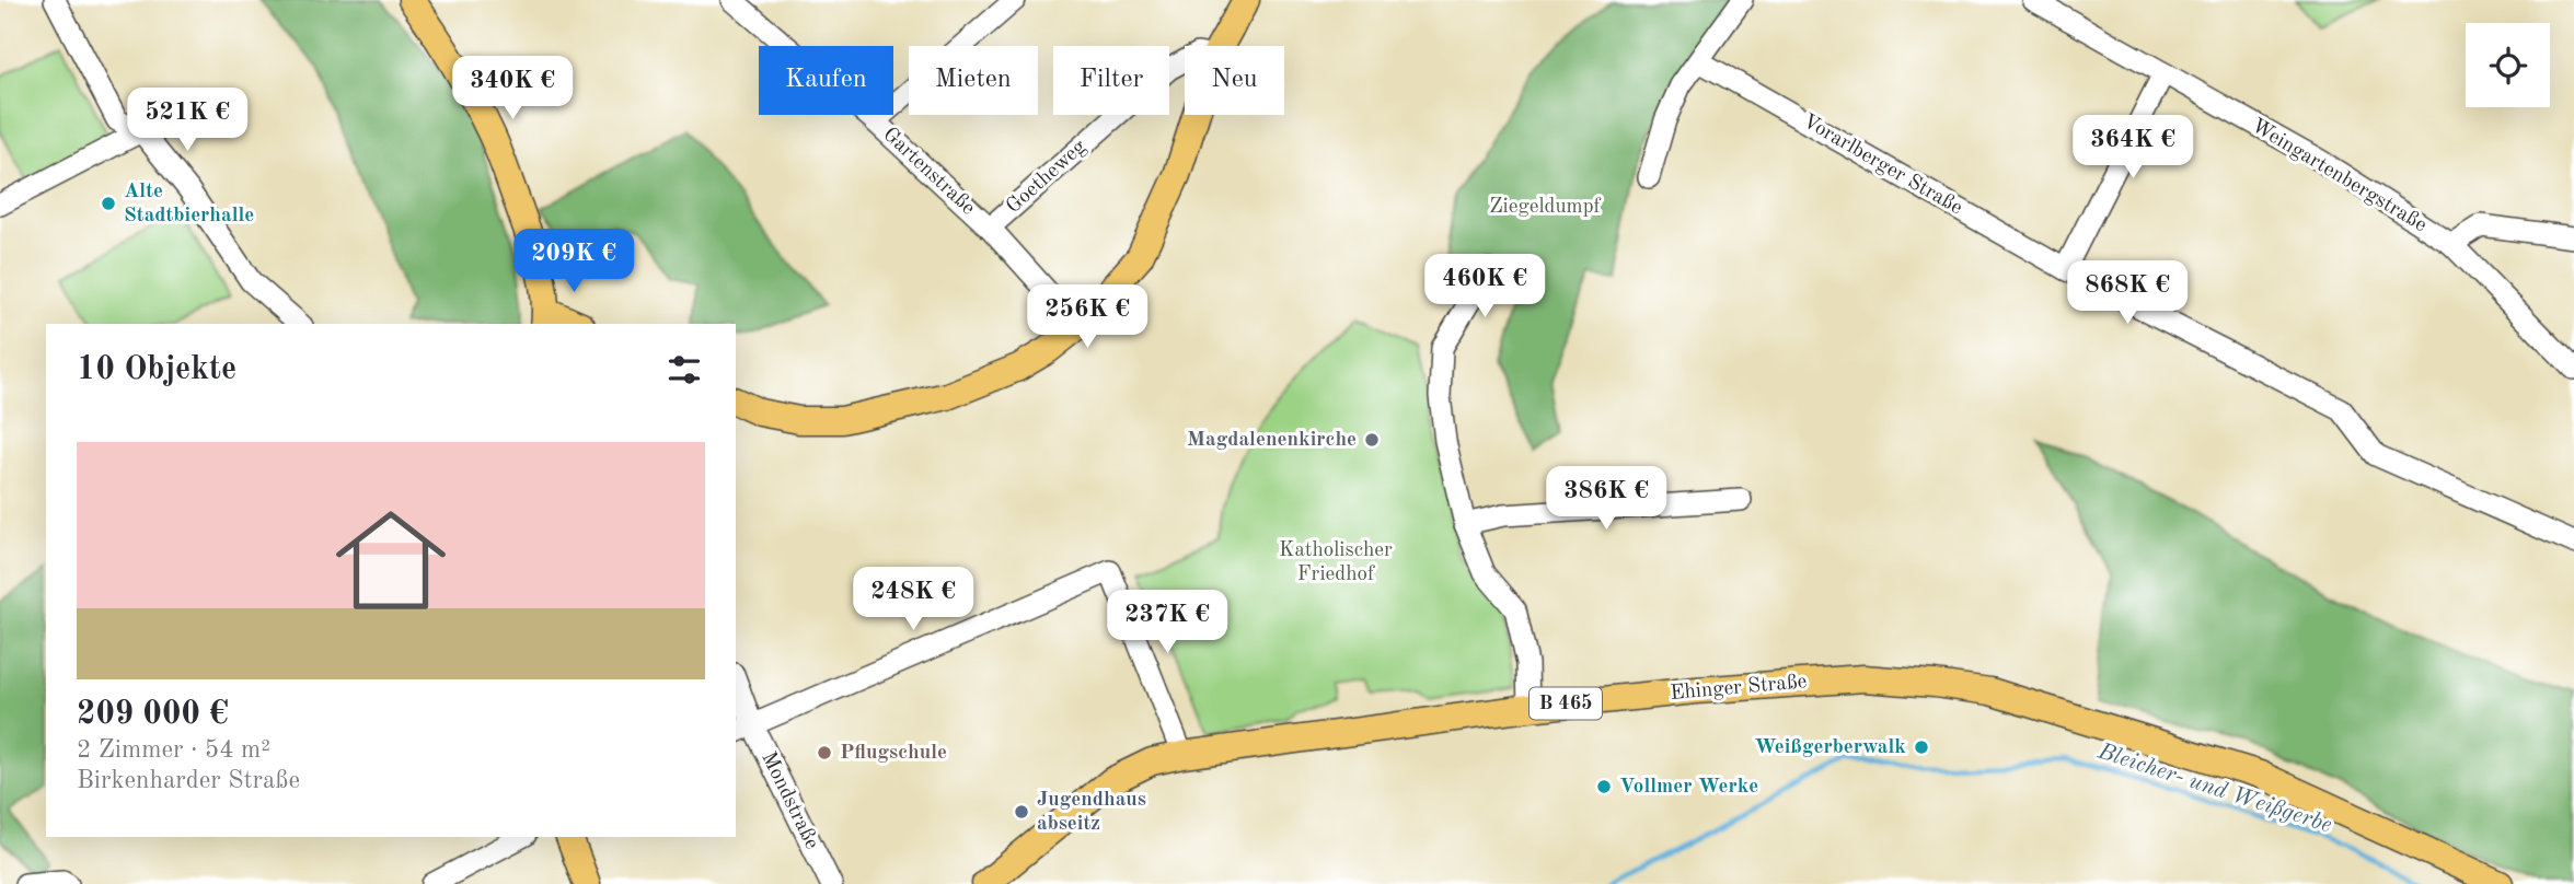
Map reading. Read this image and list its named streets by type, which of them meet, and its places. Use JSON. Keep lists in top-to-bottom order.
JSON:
{
  "streets": {
    "main road": ["Ehinger Straße", "B 465"],
    "street": [
      "Vorarlberger Straße",
      "Gartenstraße",
      "Weingartenbergstraße",
      "Goetheweg",
      "Mondstraße"
    ]
  },
  "crossings": [
    ["Gartenstraße", "Goetheweg"]
  ],
  "water": ["Bleicher- und Weißgerbe"],
  "parks": ["Ziegeldumpf", "Katholischer Friedhof"],
  "places": [
    "Alte Stadtbierhalle",
    "Magdalenenkirche",
    "Weißgerberwalk",
    "Pflugschule",
    "Vollmer Werke",
    "Jugendhaus abseitz"
  ],
  "page": {
    "chip": [
      "Kaufen",
      "Mieten",
      "Filter",
      "Neu"
    ],
    "price": [
      "340K €",
      "521K €",
      "364K €",
      "209K €",
      "460K €",
      "868K €",
      "256K €",
      "386K €",
      "248K €",
      "237K €"
    ],
    "heading": "10 Objekte",
    "list": [
      {
        "name": "209 000 €",
        "note": "2 Zimmer · 54 m² · Birkenharder Straße"
      }
    ]
  }
}
